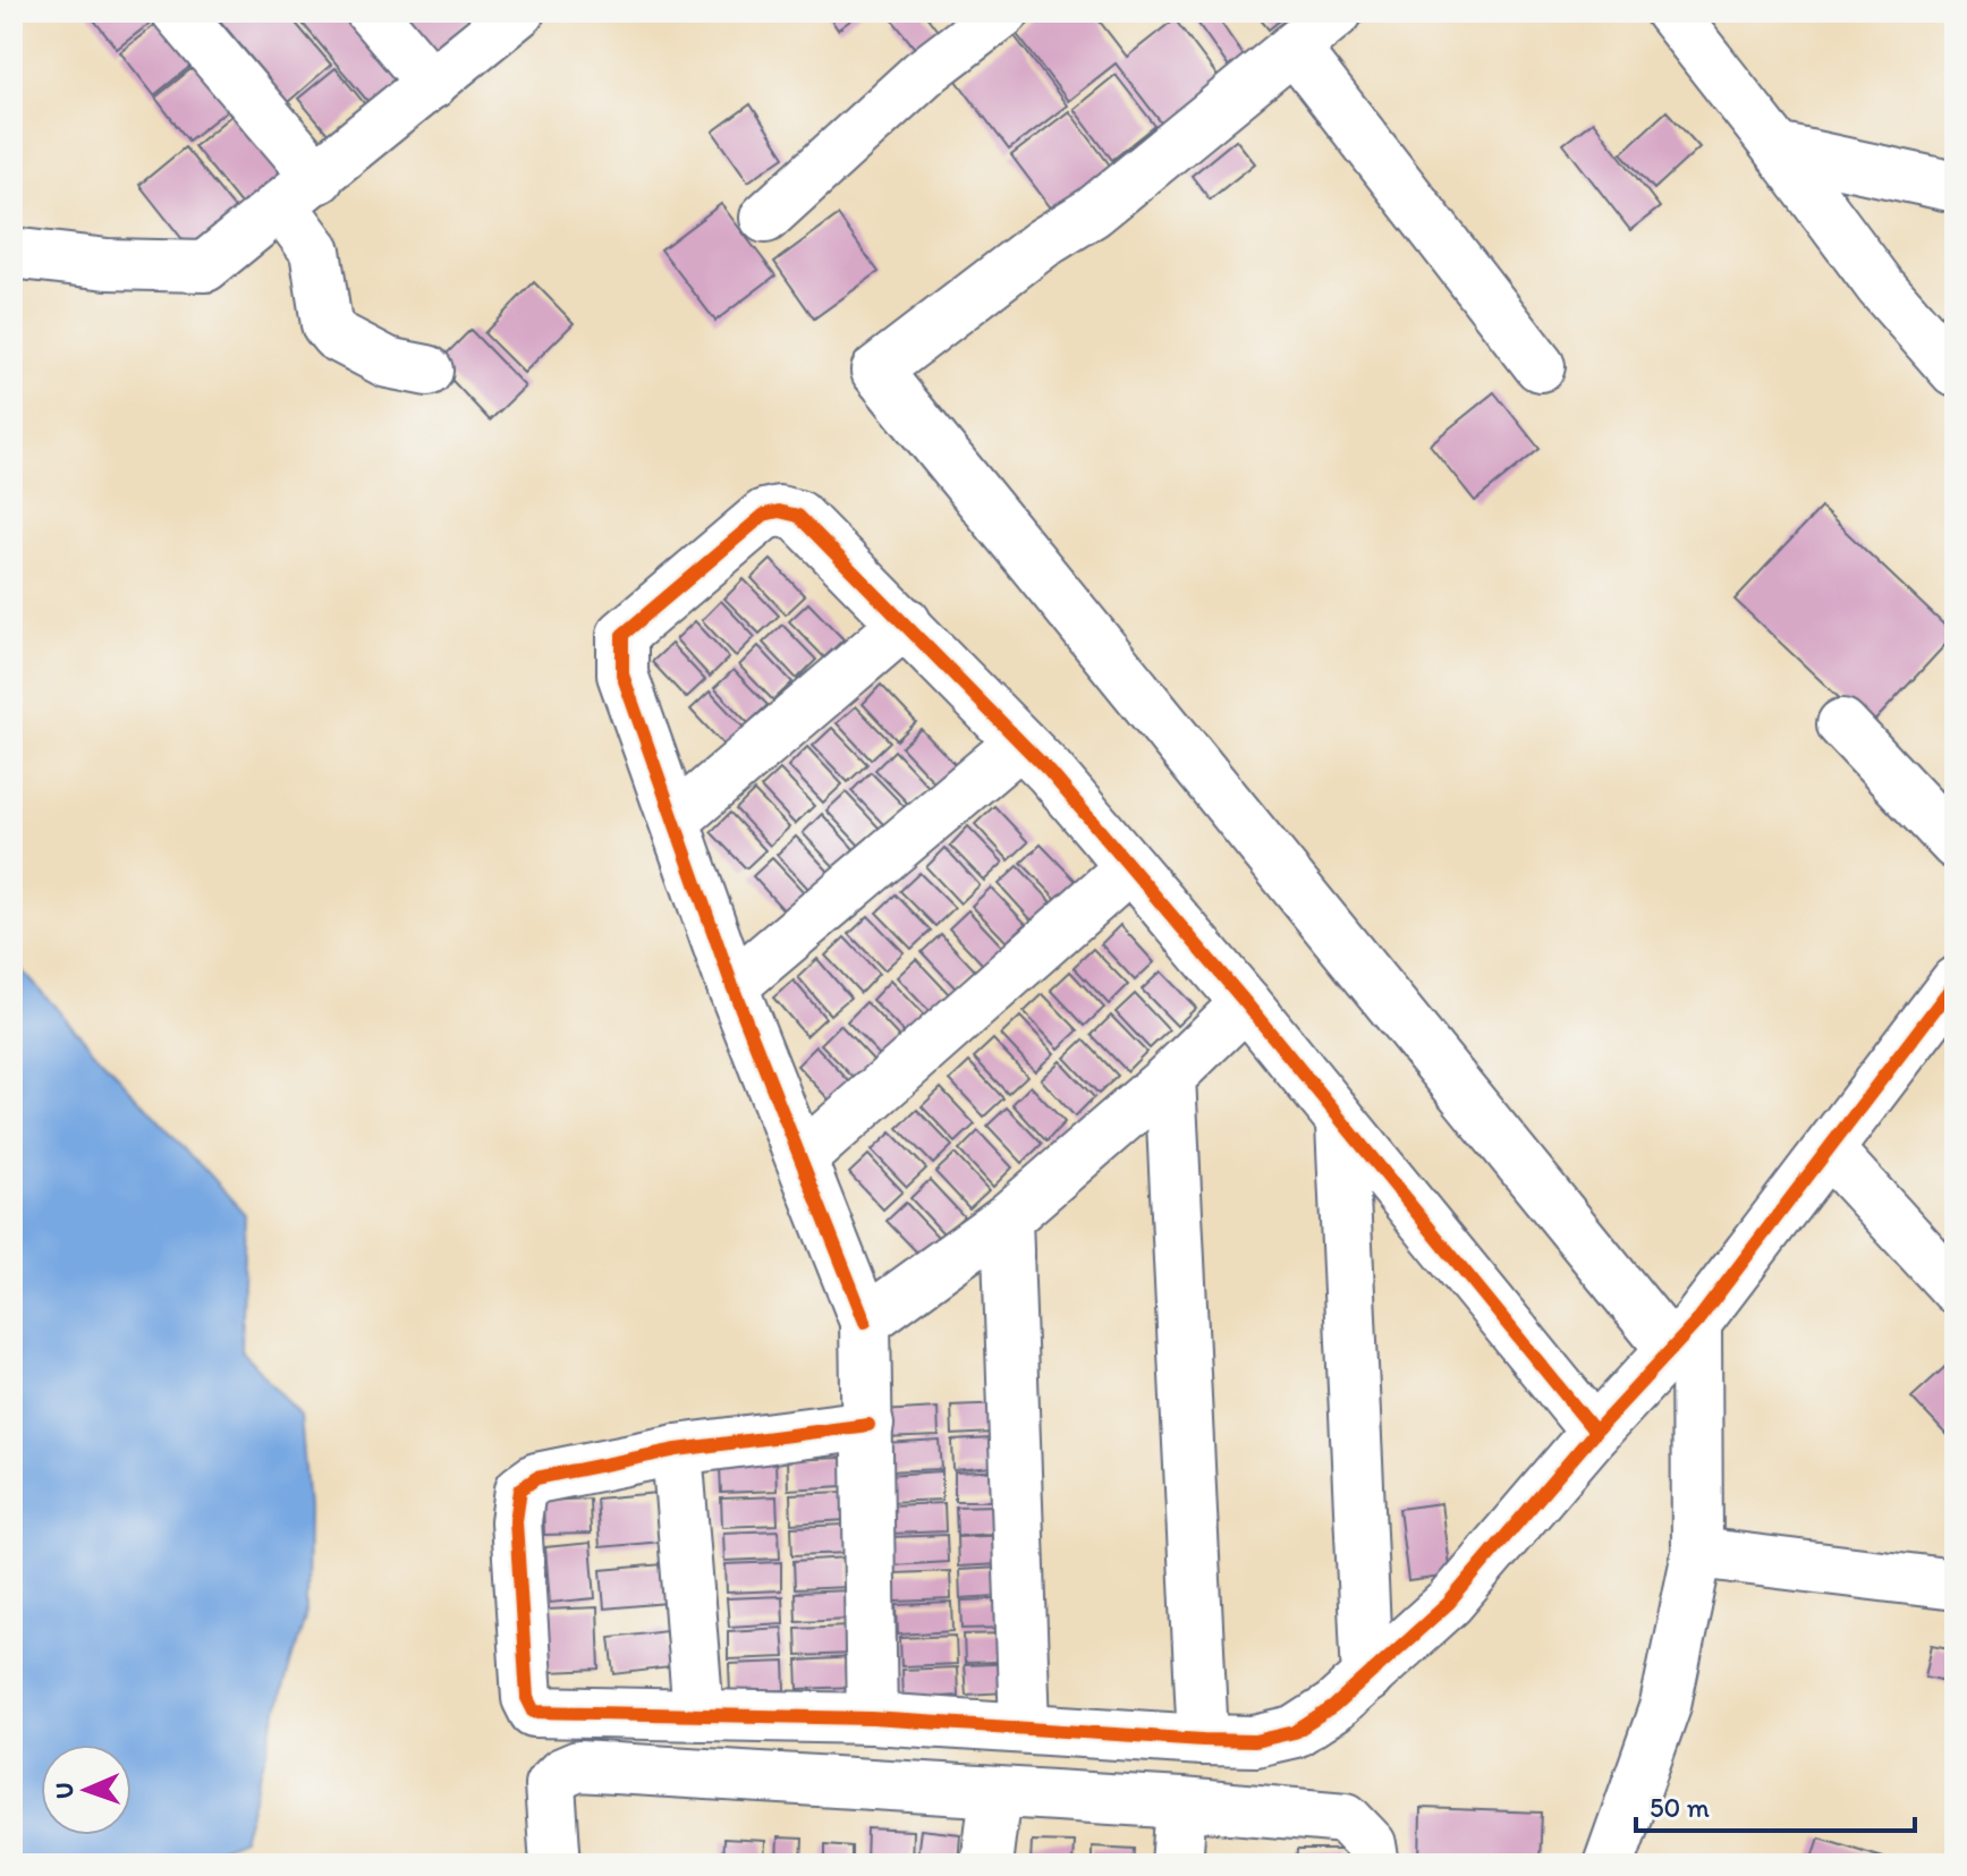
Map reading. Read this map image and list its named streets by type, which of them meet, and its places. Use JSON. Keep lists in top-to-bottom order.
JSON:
{
  "scale_bar": "50 m",
  "north": "left"
}
